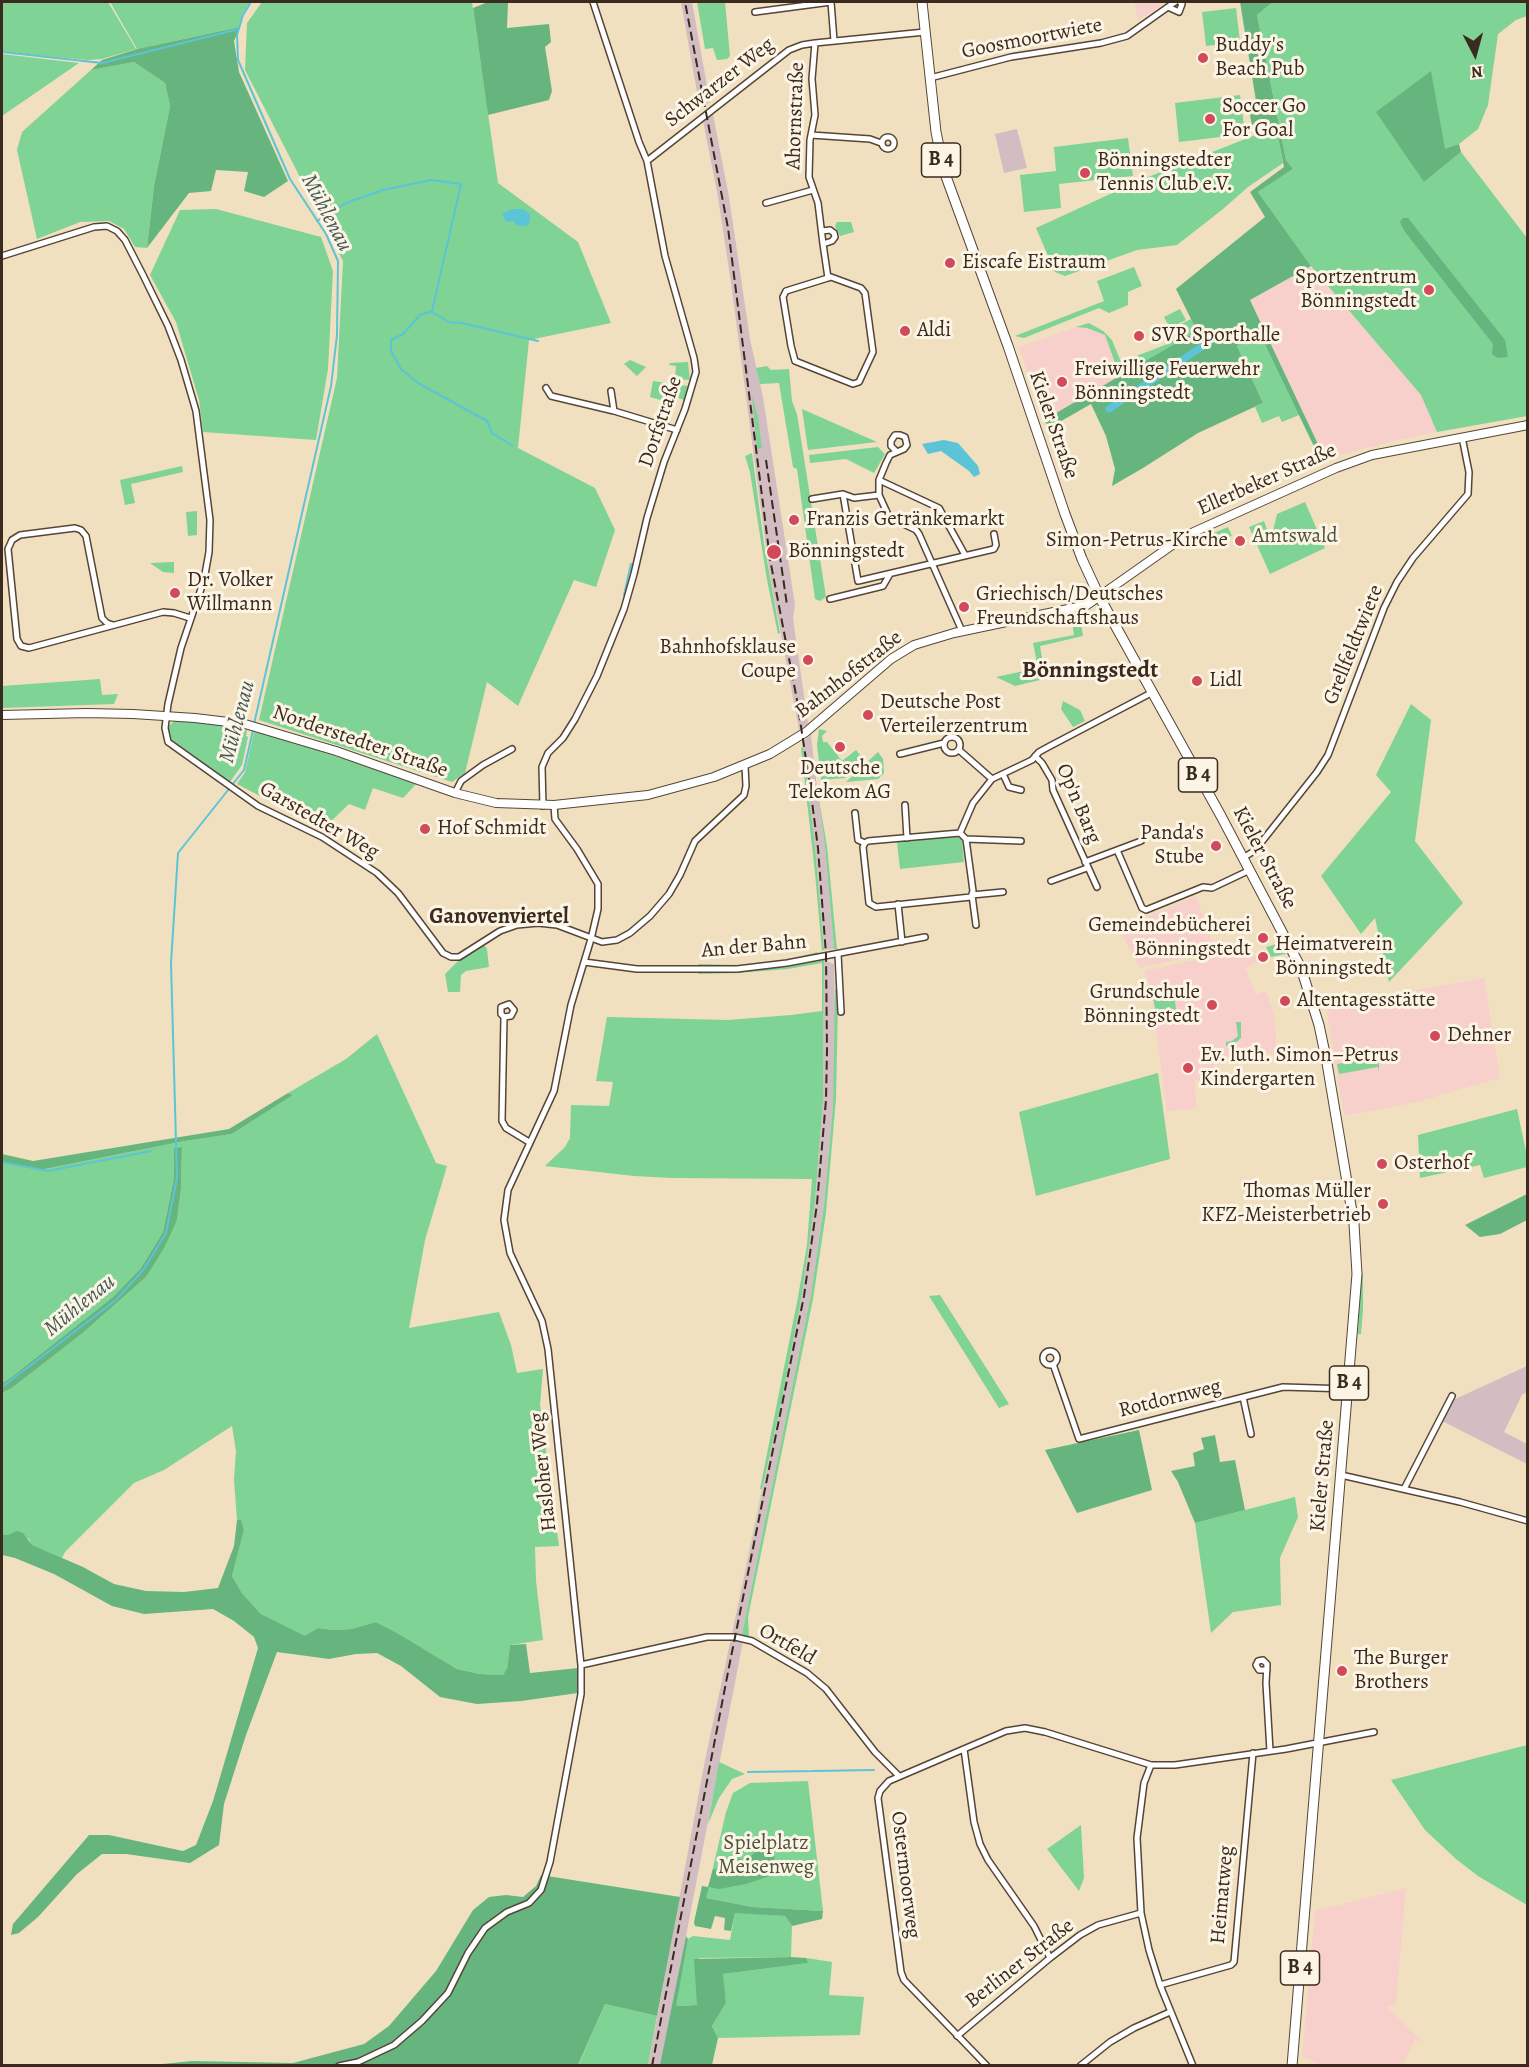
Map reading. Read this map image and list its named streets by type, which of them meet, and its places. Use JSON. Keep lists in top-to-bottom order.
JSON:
{
  "streets": {
    "main road": [
      "B 4",
      "Kieler Straße",
      "Ellerbeker Straße",
      "Bahnhofstraße",
      "Norderstedter Straße"
    ],
    "street": [
      "Goosmoortwiete",
      "Schwarzer Weg",
      "Ahornstraße",
      "Dorfstraße",
      "Grellfeldtwiete",
      "Op'n Barg",
      "Garstedter Weg",
      "An der Bahn",
      "Rotdornweg",
      "Hasloher Weg",
      "Ortfeld",
      "Ostermoorweg",
      "Heimatweg",
      "Berliner Straße"
    ]
  },
  "crossings": [
    ["Goosmoortwiete", "Kieler Straße"],
    ["Schwarzer Weg", "Ahornstraße"],
    ["Schwarzer Weg", "Dorfstraße"],
    ["Schwarzer Weg", "Kieler Straße"],
    ["Dorfstraße", "Norderstedter Straße"],
    ["Kieler Straße", "Ellerbeker Straße"],
    ["Kieler Straße", "Grellfeldtwiete"],
    ["Kieler Straße", "Bahnhofstraße"],
    ["Kieler Straße", "Rotdornweg"],
    ["Kieler Straße", "Ostermoorweg"],
    ["Ellerbeker Straße", "Grellfeldtwiete"],
    ["Ellerbeker Straße", "Bahnhofstraße"],
    ["Bahnhofstraße", "Norderstedter Straße"],
    ["Norderstedter Straße", "Garstedter Weg"],
    ["Norderstedter Straße", "Hasloher Weg"],
    ["Garstedter Weg", "Hasloher Weg"],
    ["An der Bahn", "Hasloher Weg"],
    ["Hasloher Weg", "Ortfeld"],
    ["Ortfeld", "Ostermoorweg"],
    ["Ostermoorweg", "Heimatweg"],
    ["Ostermoorweg", "Berliner Straße"]
  ],
  "districts": ["Bönningstedt", "Ganovenviertel"],
  "water": ["Mühlenau"],
  "parks": ["Amtswald", "Spielplatz Meisenweg"],
  "places": [
    "Buddy's Beach Pub",
    "Soccer Go For Goal",
    "Bönningstedter Tennis Club e.V.",
    "Eiscafe Eistraum",
    "Sportzentrum Bönningstedt",
    "Aldi",
    "SVR Sporthalle",
    "Freiwillige Feuerwehr Bönningstedt",
    "Franzis Getränkemarkt",
    "Simon-Petrus-Kirche",
    "Bönningstedt",
    "Dr. Volker Willmann",
    "Griechisch/Deutsches Freundschaftshaus",
    "Bahnhofsklause Coupe",
    "Lidl",
    "Deutsche Post Verteilerzentrum",
    "Deutsche Telekom AG",
    "Hof Schmidt",
    "Panda's Stube",
    "Gemeindebücherei Bönningstedt",
    "Heimatverein Bönningstedt",
    "Altentagesstätte",
    "Grundschule Bönningstedt",
    "Dehner",
    "Ev. luth. Simon–Petrus Kindergarten",
    "Osterhof",
    "Thomas Müller KFZ-Meisterbetrieb",
    "The Burger Brothers"
  ],
  "north": "bottom"
}
